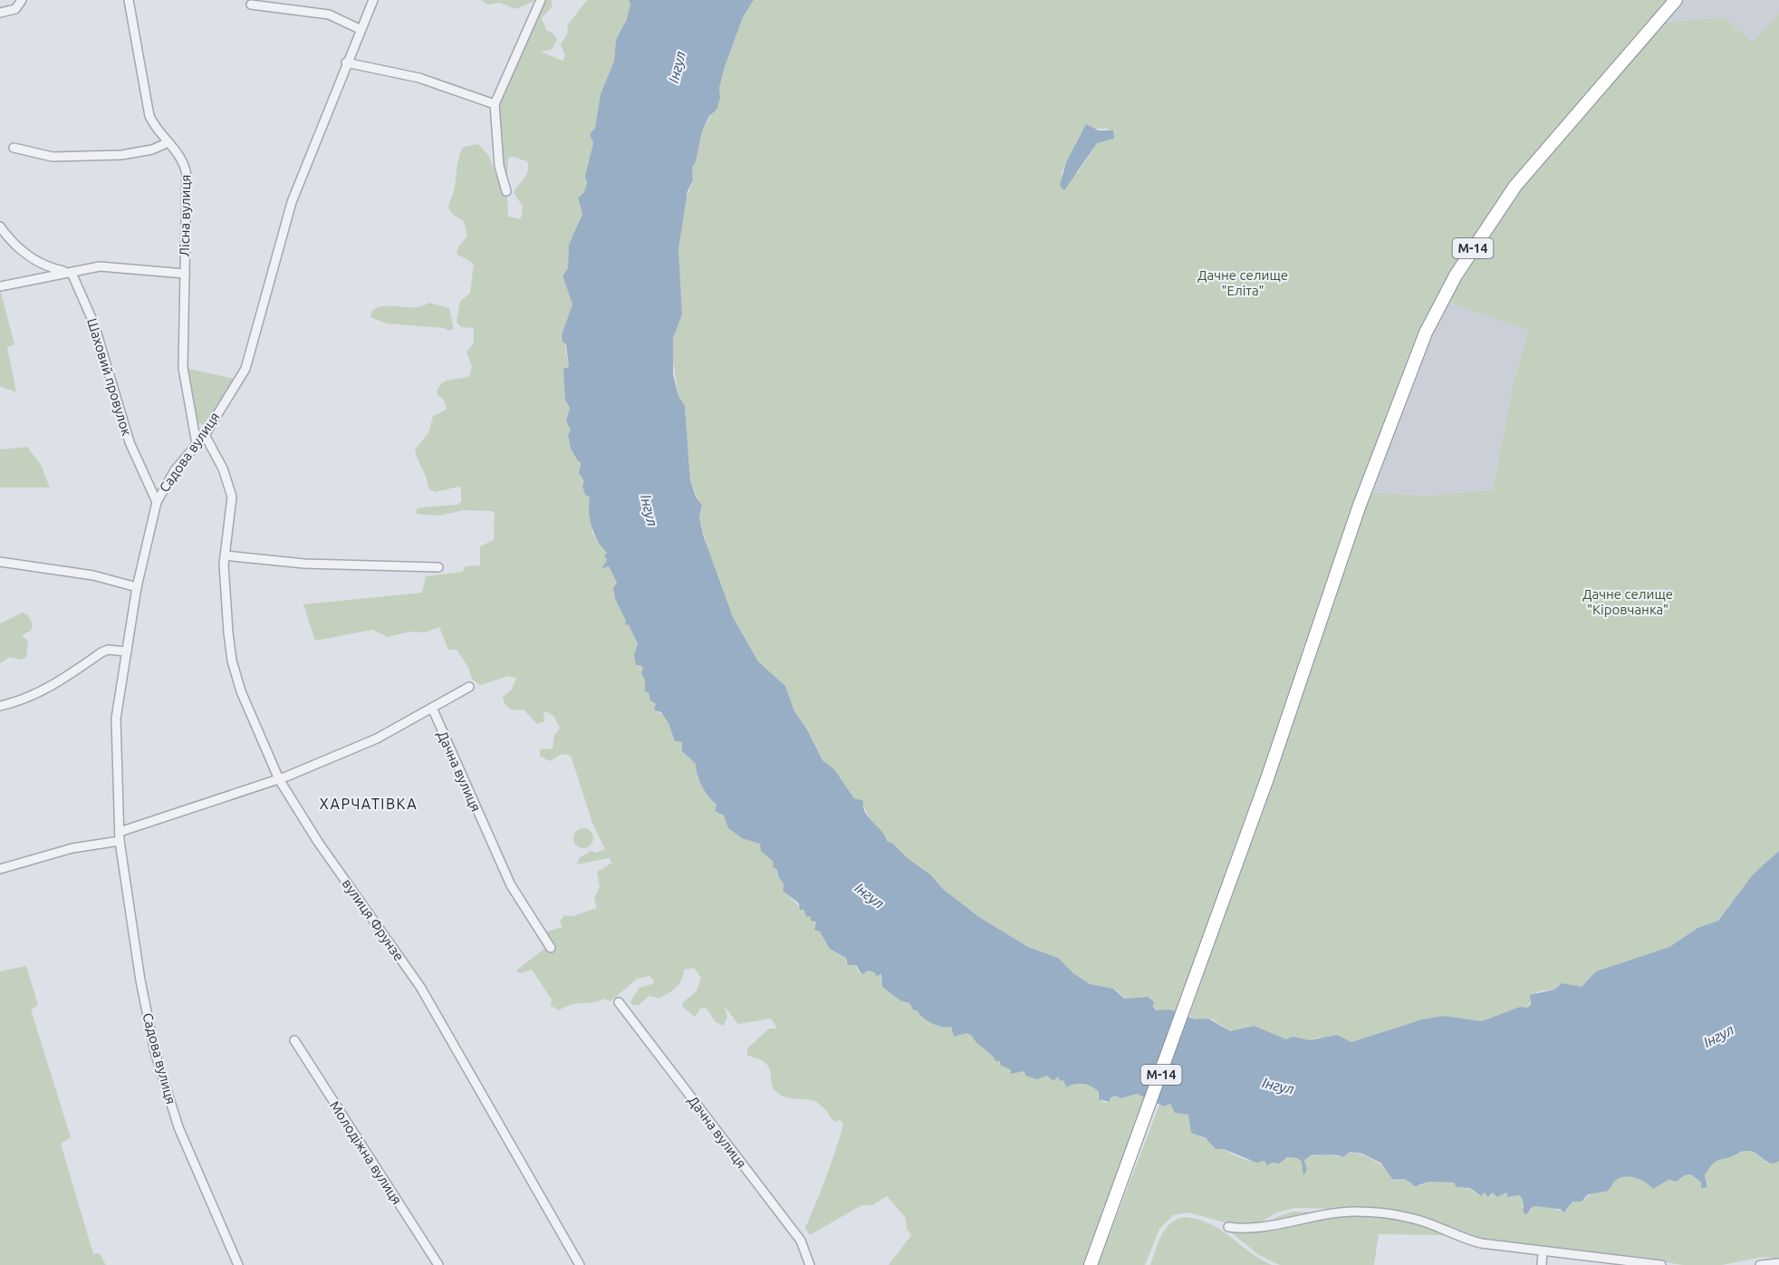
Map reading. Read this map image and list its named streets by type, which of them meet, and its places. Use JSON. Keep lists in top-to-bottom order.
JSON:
{
  "streets": {
    "highway": ["М-14"],
    "street": [
      "Лісна вулиця",
      "Шаховий провулок",
      "Садова вулиця",
      "Дачна вулиця",
      "вулиця Фрунзе",
      "Молодіжна вулиця"
    ]
  },
  "crossings": [
    ["Лісна вулиця", "Садова вулиця"],
    ["Шаховий провулок", "Садова вулиця"],
    ["Садова вулиця", "вулиця Фрунзе"]
  ],
  "districts": ["ХАРЧАТІВКА"],
  "water": ["Інгул"],
  "parks": ["Дачне селище \"Еліта\"", "Дачне селище \"Кіровчанка\""]
}
